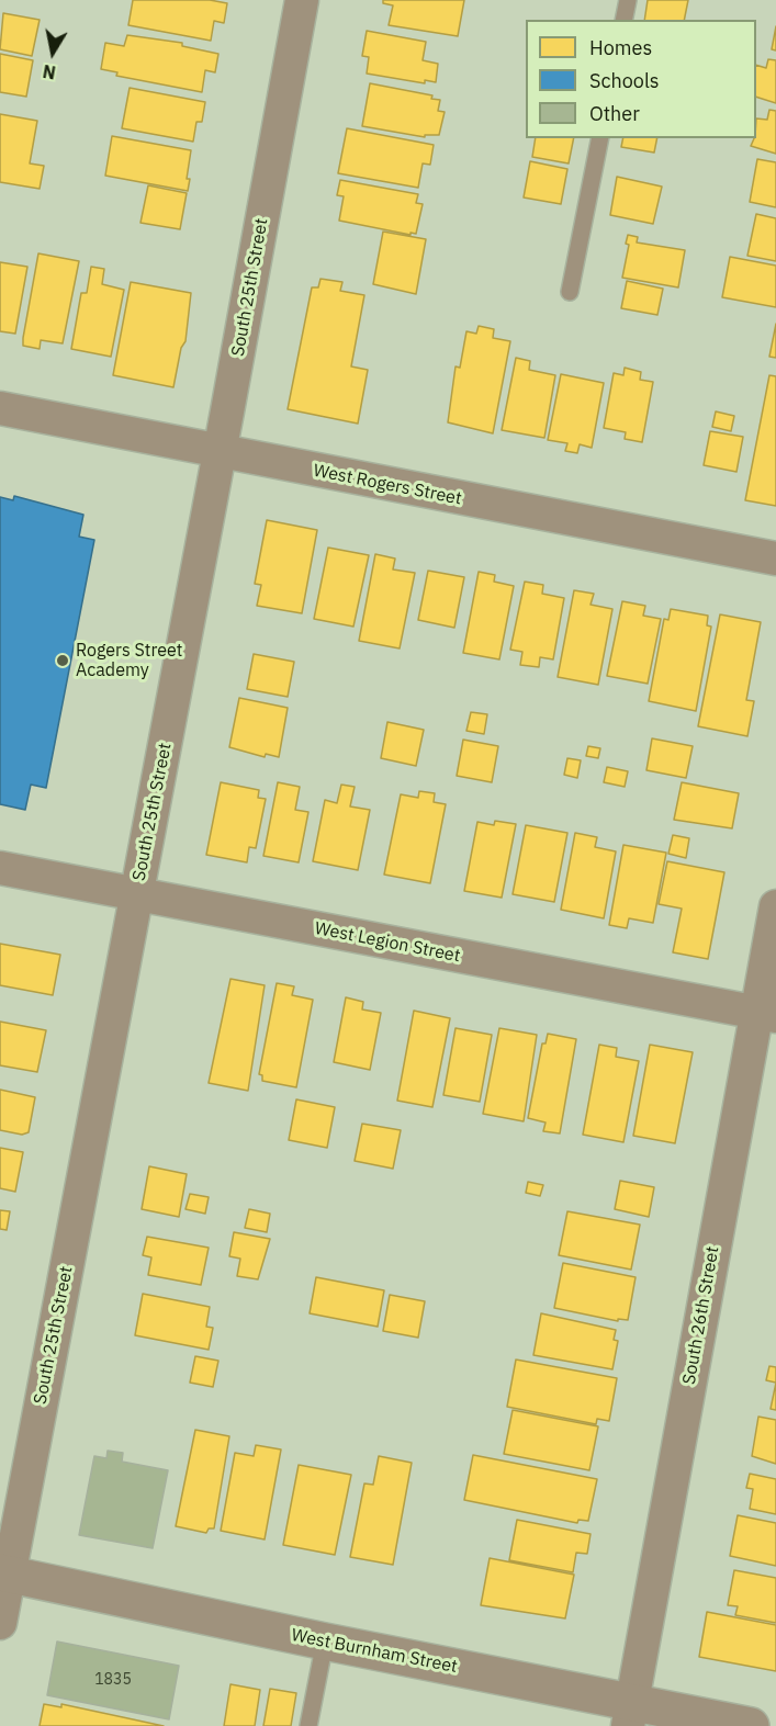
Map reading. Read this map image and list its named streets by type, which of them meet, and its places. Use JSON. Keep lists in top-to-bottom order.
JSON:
{
  "streets": {
    "street": [
      "South 25th Street",
      "West Rogers Street",
      "West Legion Street",
      "South 26th Street",
      "West Burnham Street"
    ]
  },
  "crossings": [
    ["South 25th Street", "West Rogers Street"],
    ["South 25th Street", "West Legion Street"],
    ["South 25th Street", "West Burnham Street"],
    ["West Legion Street", "South 26th Street"],
    ["South 26th Street", "West Burnham Street"]
  ],
  "places": ["Rogers Street Academy"],
  "house_numbers": ["1835"],
  "legend": ["Homes", "Schools", "Other"],
  "north": "bottom"
}
